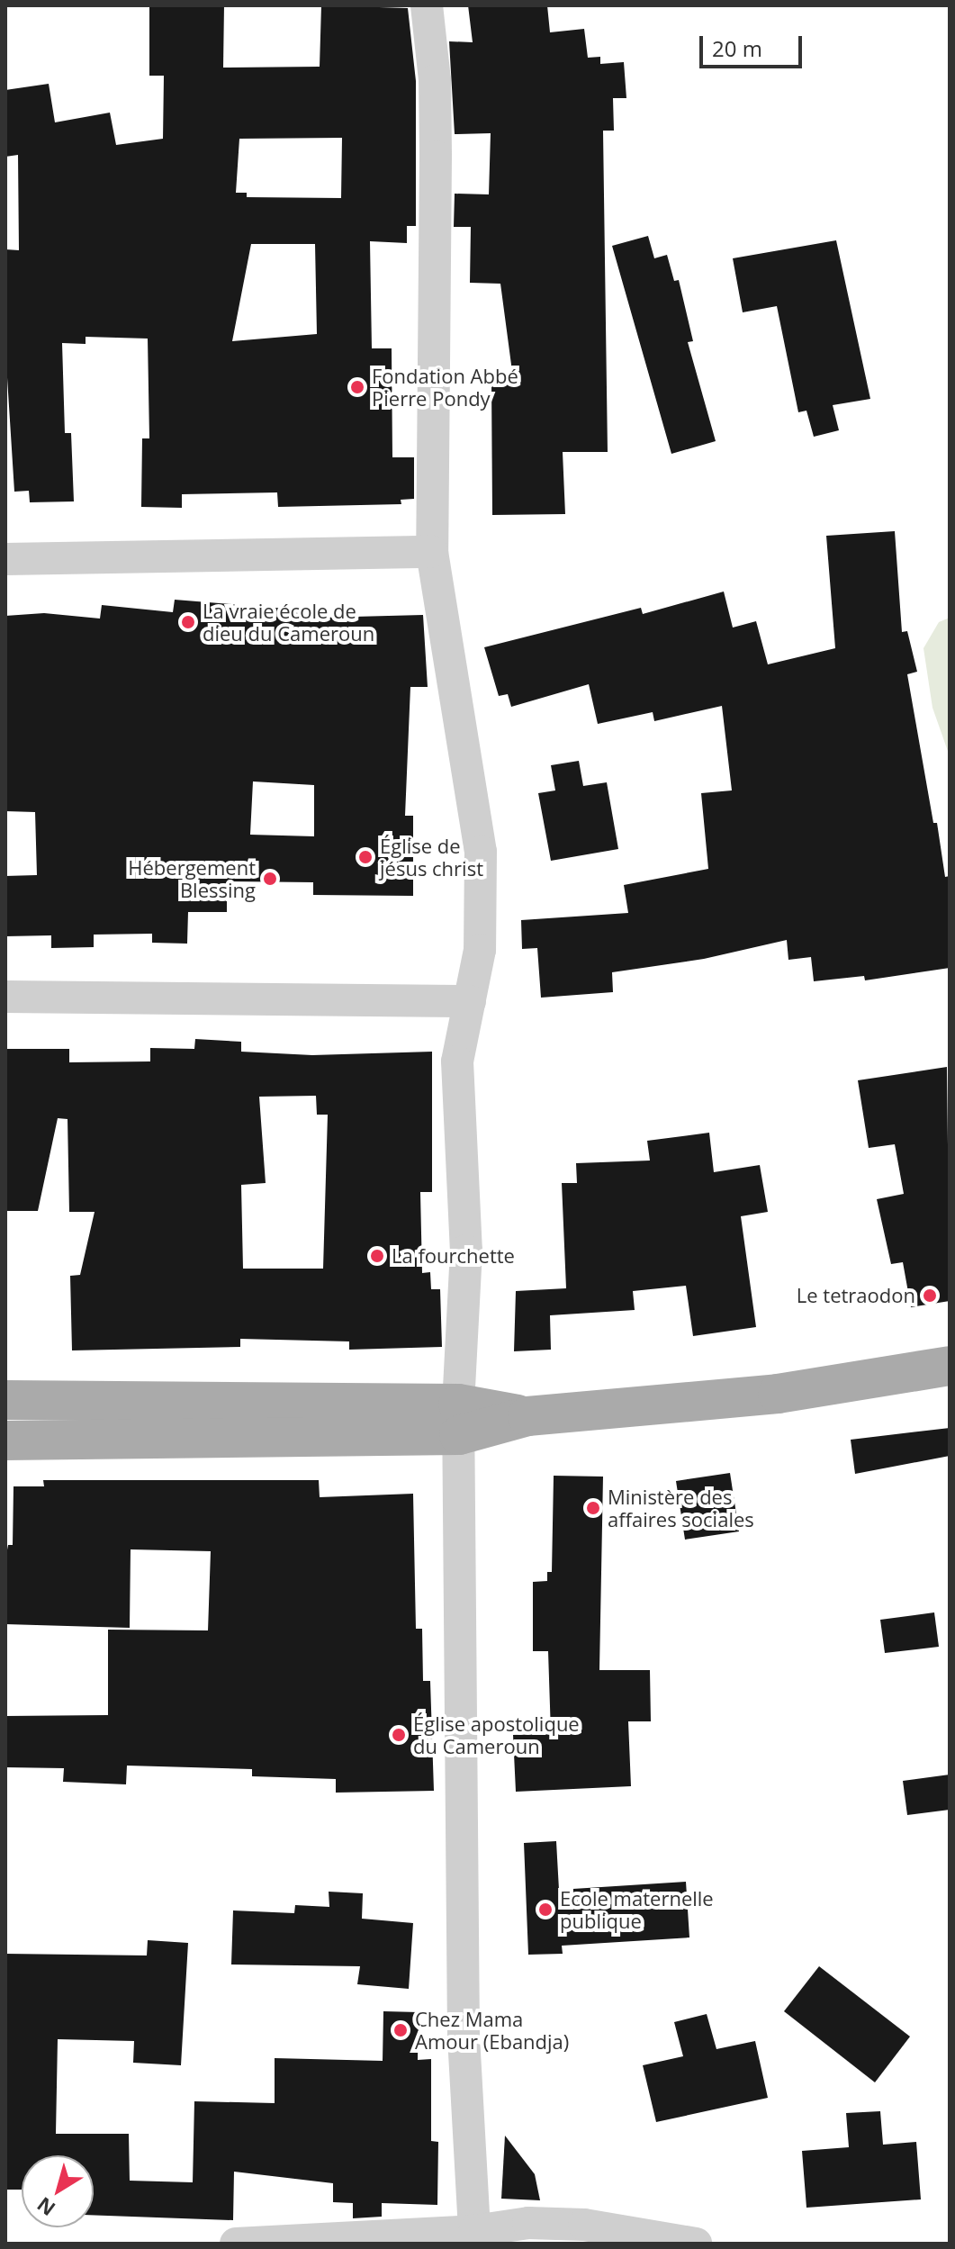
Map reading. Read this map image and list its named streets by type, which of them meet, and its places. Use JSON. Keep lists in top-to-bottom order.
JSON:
{
  "places": [
    "Fondation Abbé Pierre Pondy",
    "La vraie école de dieu du Cameroun",
    "Église de jésus christ",
    "Hébergement Blessing",
    "La fourchette",
    "Le tetraodon",
    "Ministère des affaires sociales",
    "Église apostolique du Cameroun",
    "Ecole maternelle publique",
    "Chez Mama Amour (Ebandja)"
  ],
  "scale_bar": "20 m",
  "north": "bottom left"
}
